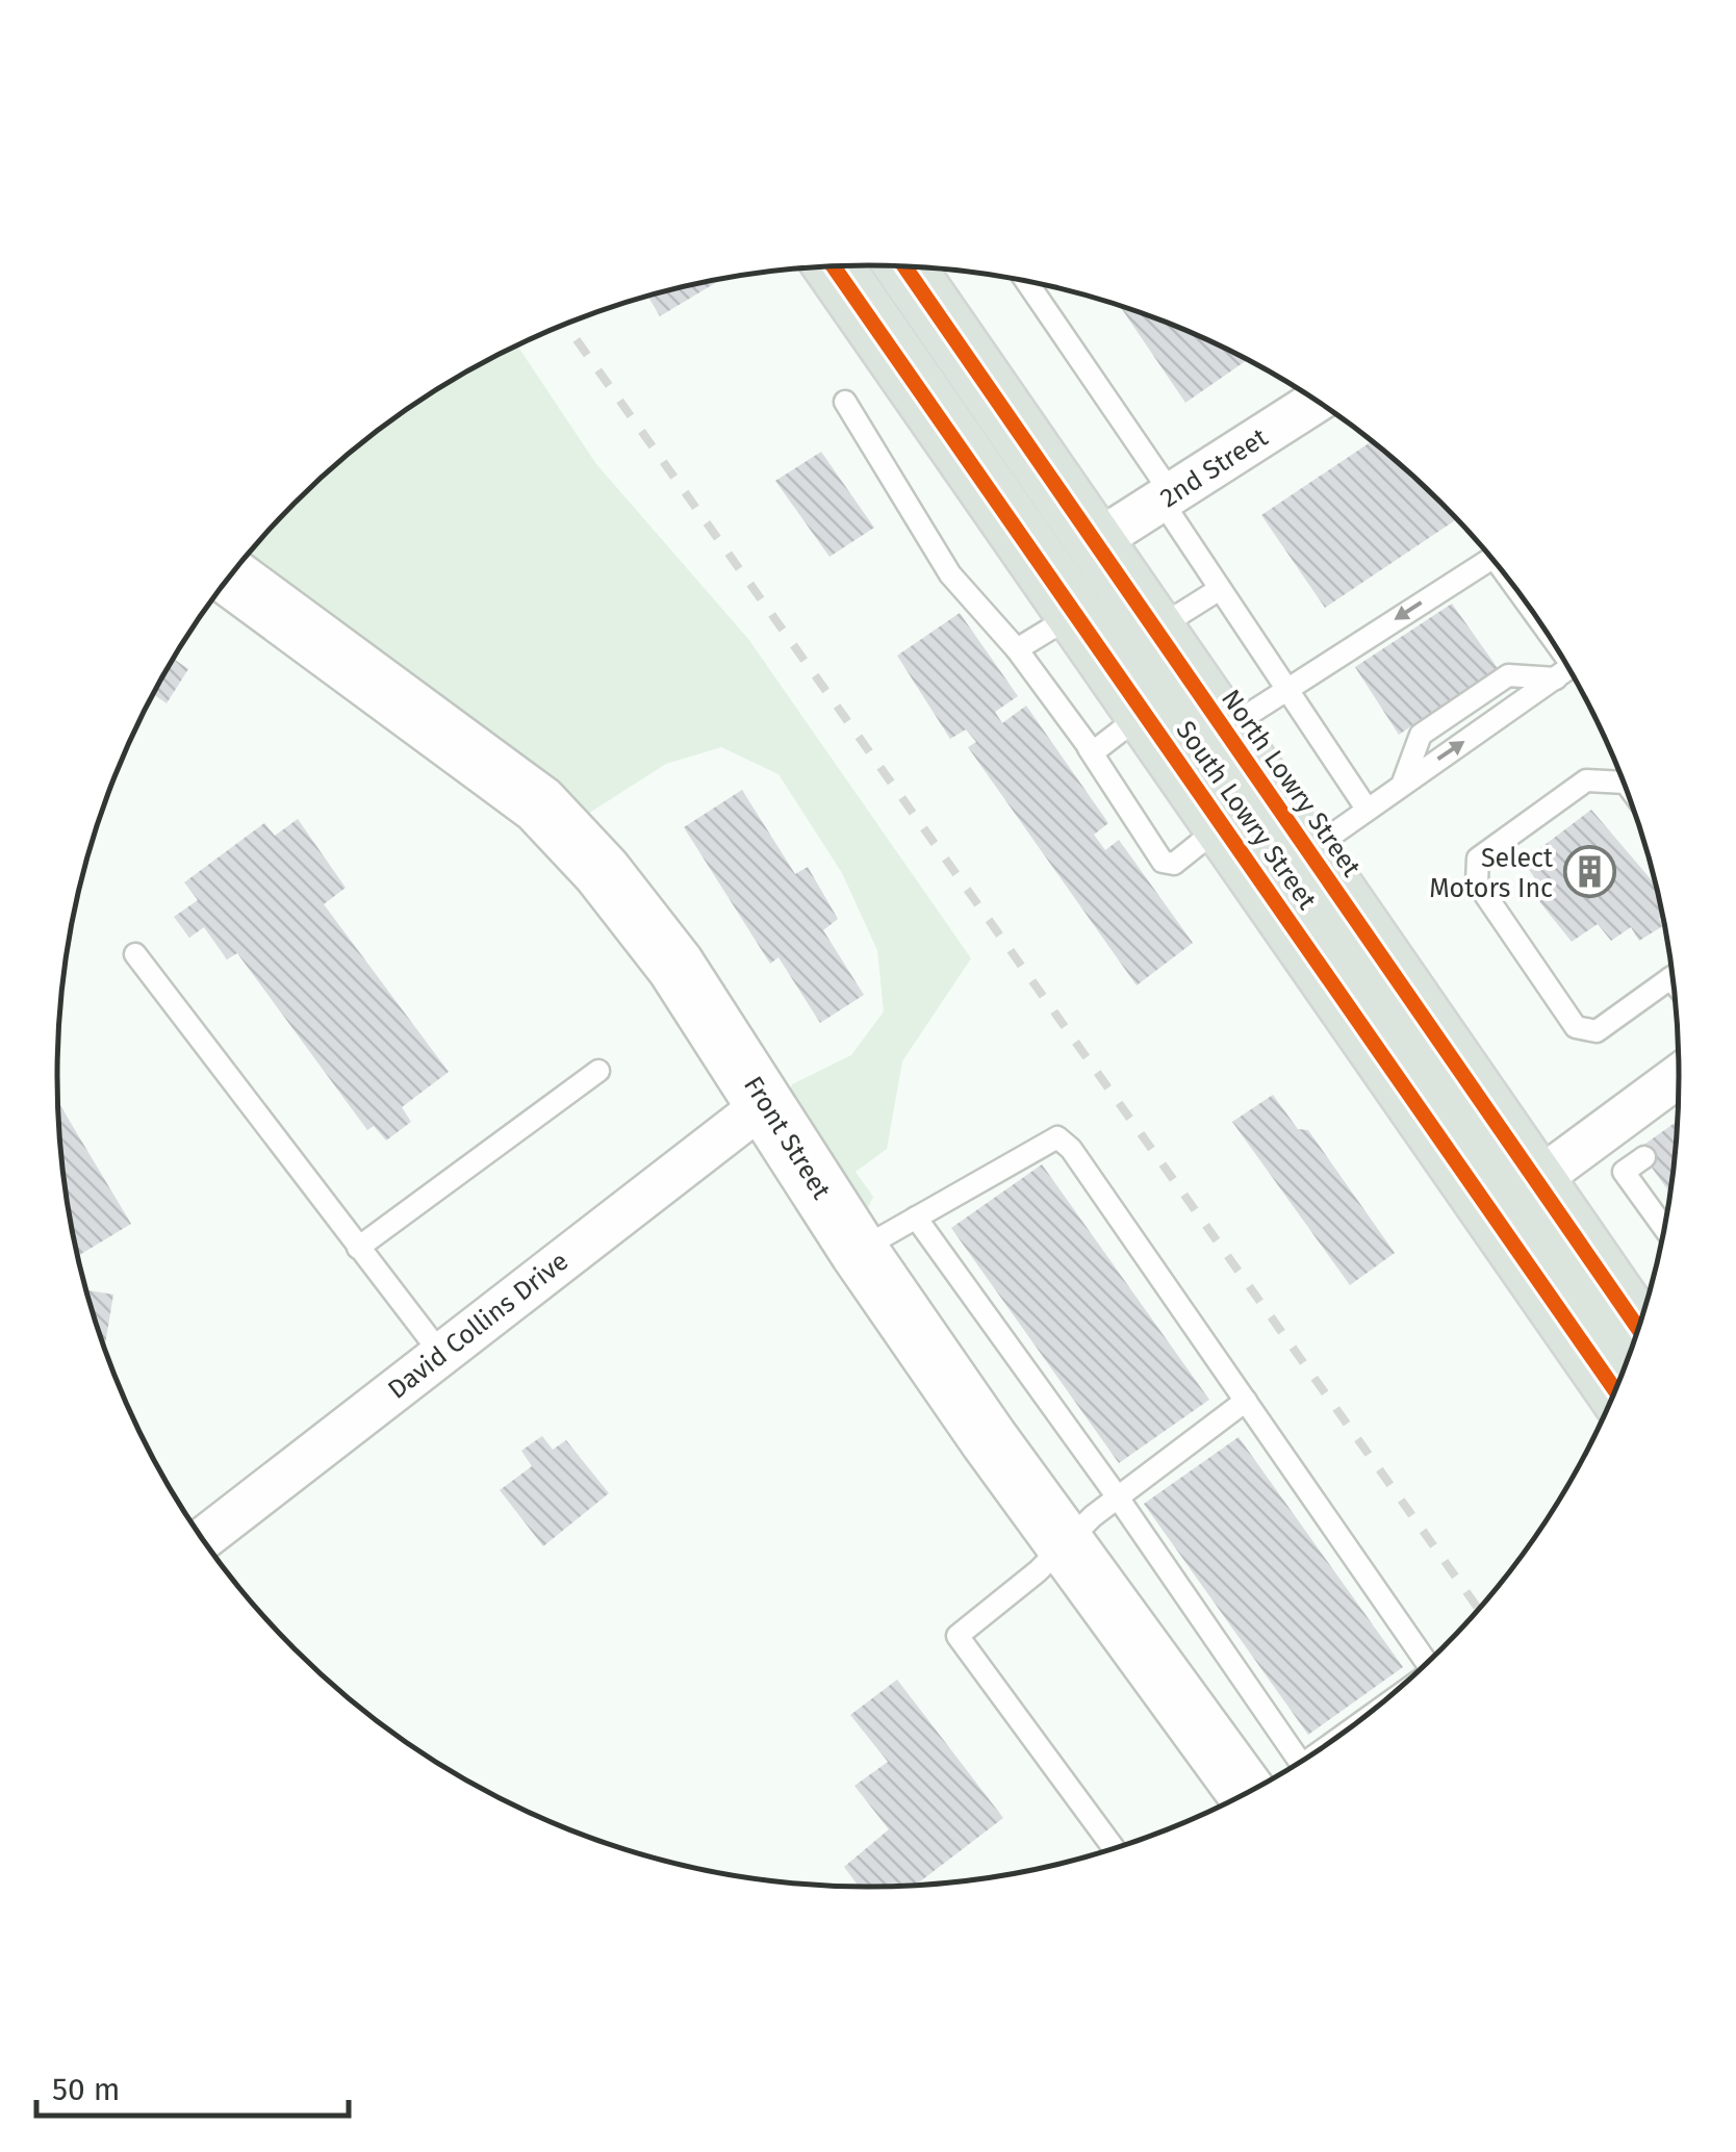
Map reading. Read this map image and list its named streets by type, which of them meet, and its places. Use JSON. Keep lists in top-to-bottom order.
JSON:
{
  "streets": {
    "main road": ["North Lowry Street", "South Lowry Street"],
    "street": ["2nd Street", "Front Street", "David Collins Drive"]
  },
  "crossings": [
    ["2nd Street", "North Lowry Street"],
    ["North Lowry Street", "South Lowry Street"],
    ["Front Street", "David Collins Drive"]
  ],
  "places": {
    "building": ["Select Motors Inc"]
  },
  "scale_bar": "50 m"
}
